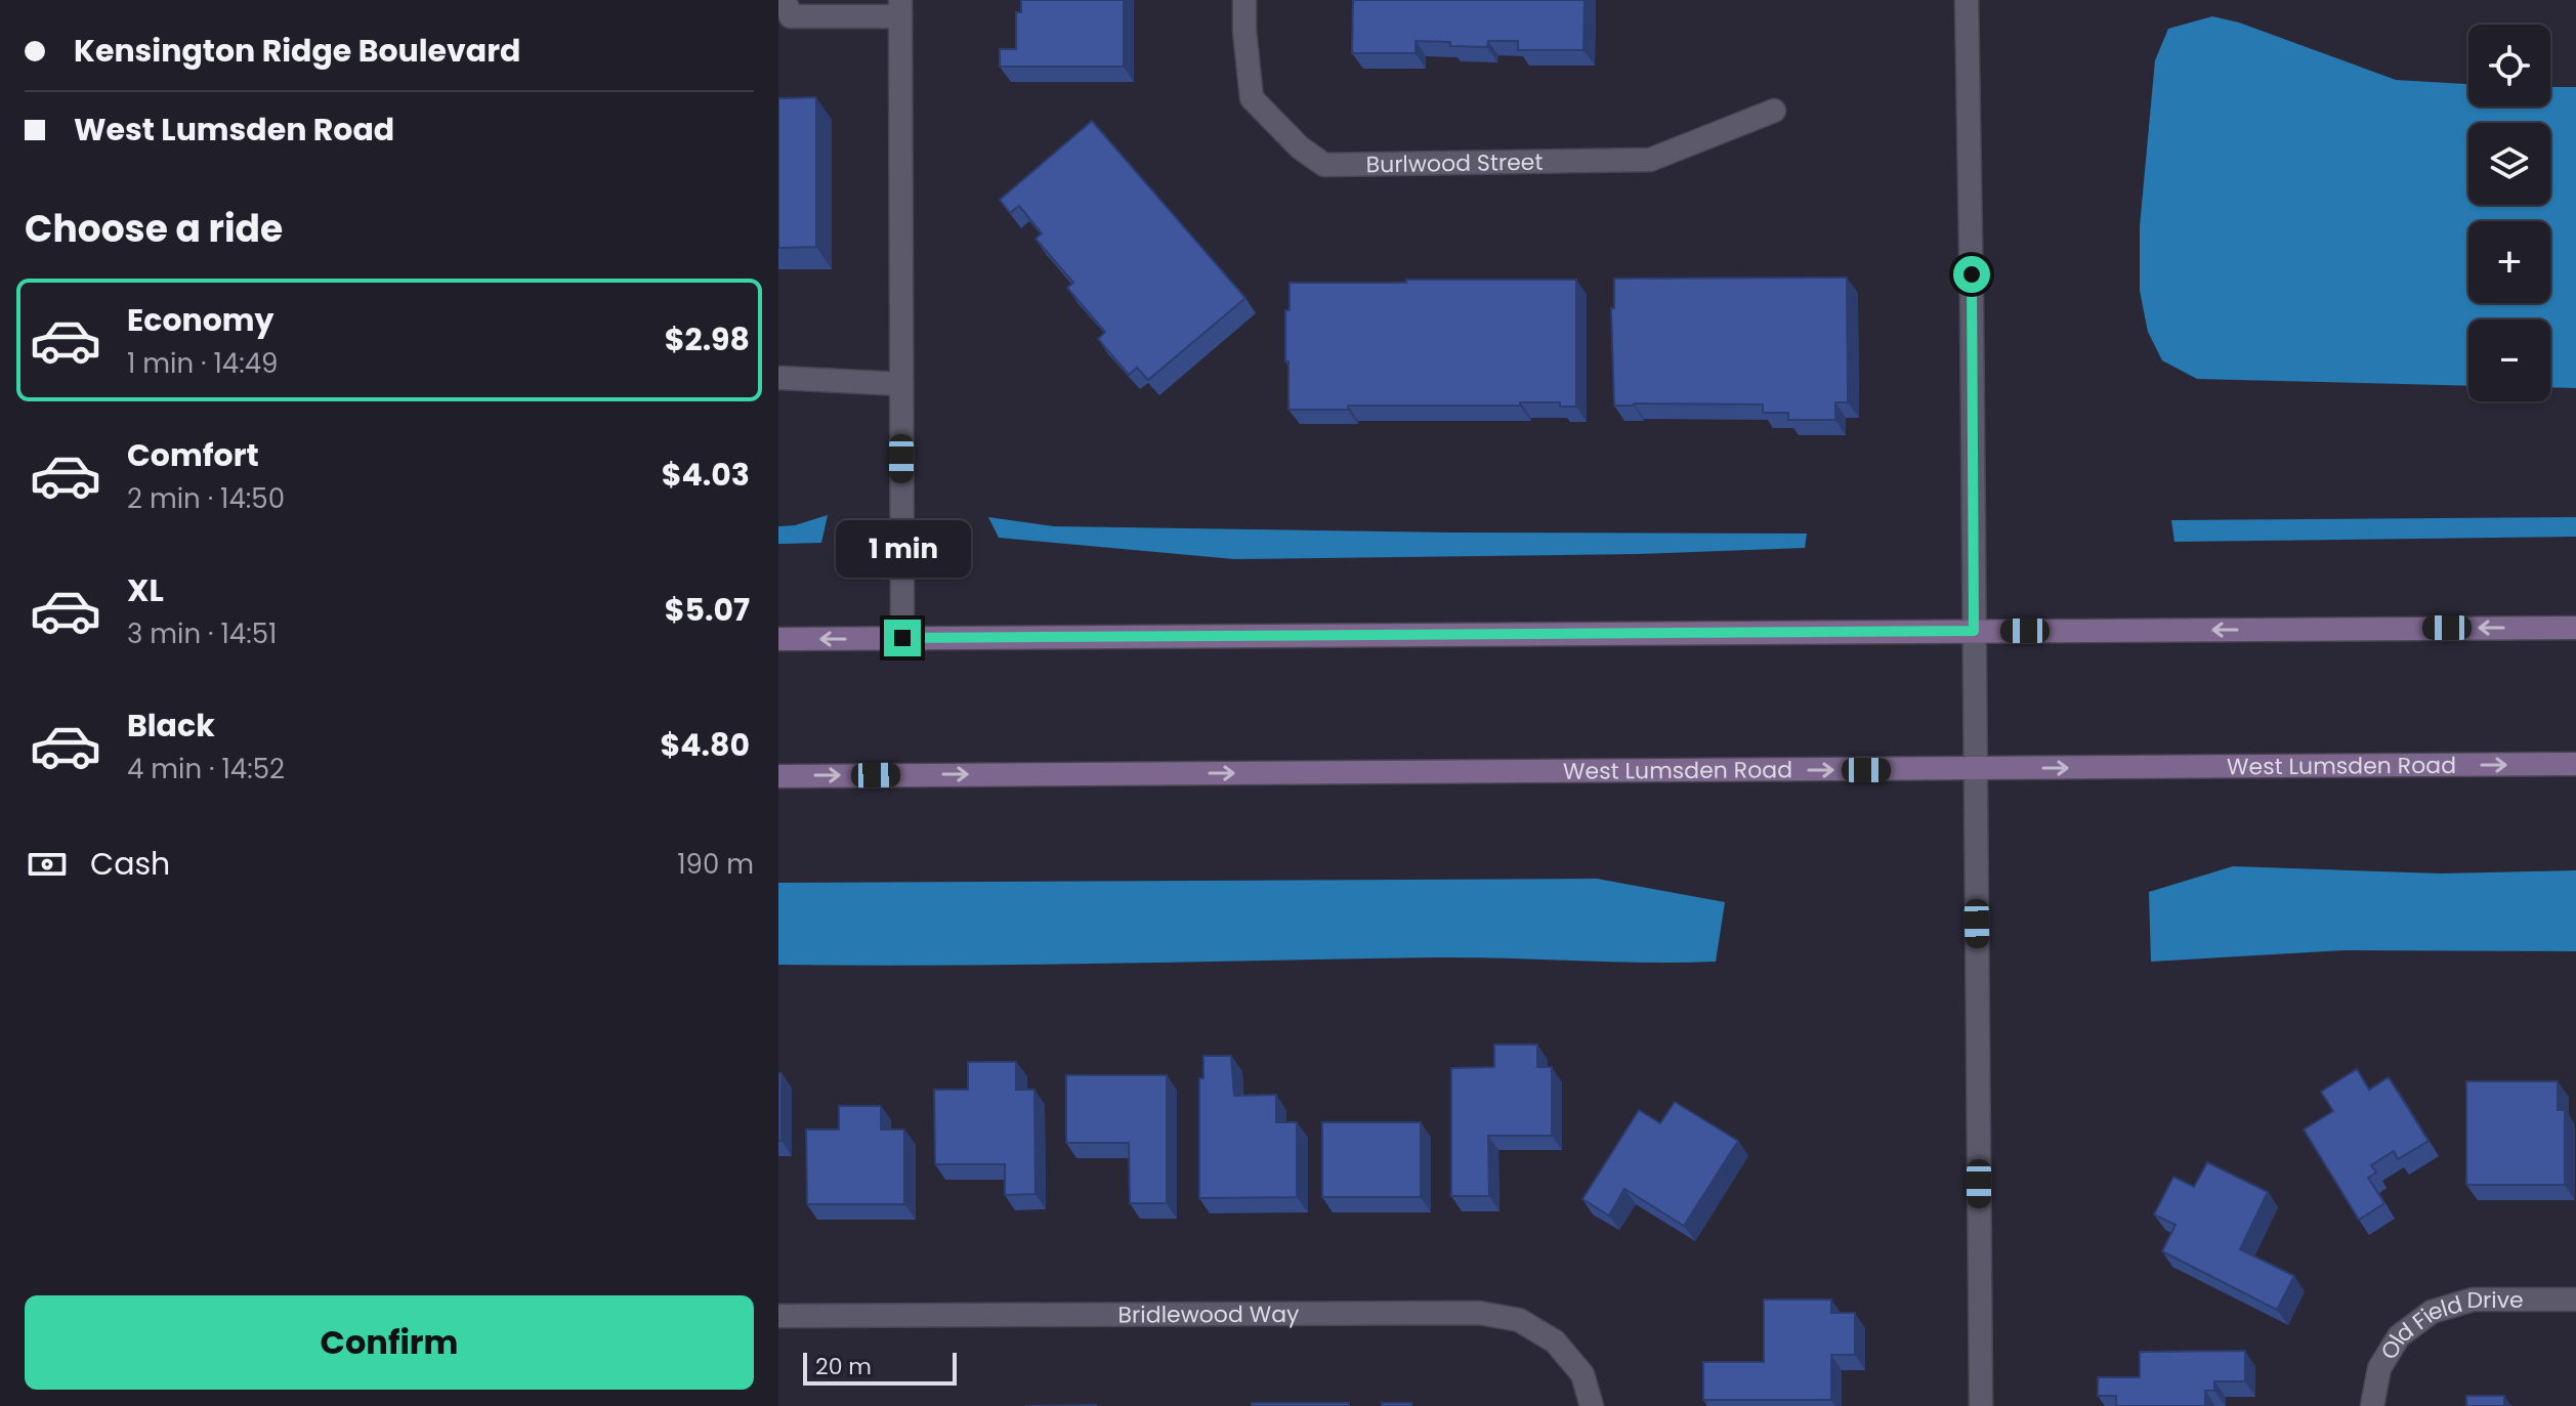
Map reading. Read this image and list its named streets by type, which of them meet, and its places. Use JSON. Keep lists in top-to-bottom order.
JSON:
{
  "streets": {
    "main road": ["West Lumsden Road"],
    "street": ["Burlwood Street", "Bridlewood Way", "Old Field Drive"]
  },
  "scale_bar": "20 m",
  "page": {
    "banner": ["Kensington Ridge Boulevard", "West Lumsden Road"],
    "map_buttons": ["+", "−"],
    "heading": "Choose a ride",
    "list": [
      {
        "name": "Economy",
        "note": "1 min · 14:49",
        "value": "$2.98"
      },
      {
        "name": "Comfort",
        "note": "2 min · 14:50",
        "value": "$4.03"
      },
      {
        "name": "XL",
        "note": "3 min · 14:51",
        "value": "$5.07"
      },
      {
        "name": "Black",
        "note": "4 min · 14:52",
        "value": "$4.80"
      }
    ],
    "bubble": "1 min",
    "pay": ["Cash", "190 m"],
    "buttons": "Confirm",
    "scale": "20 m"
  }
}
